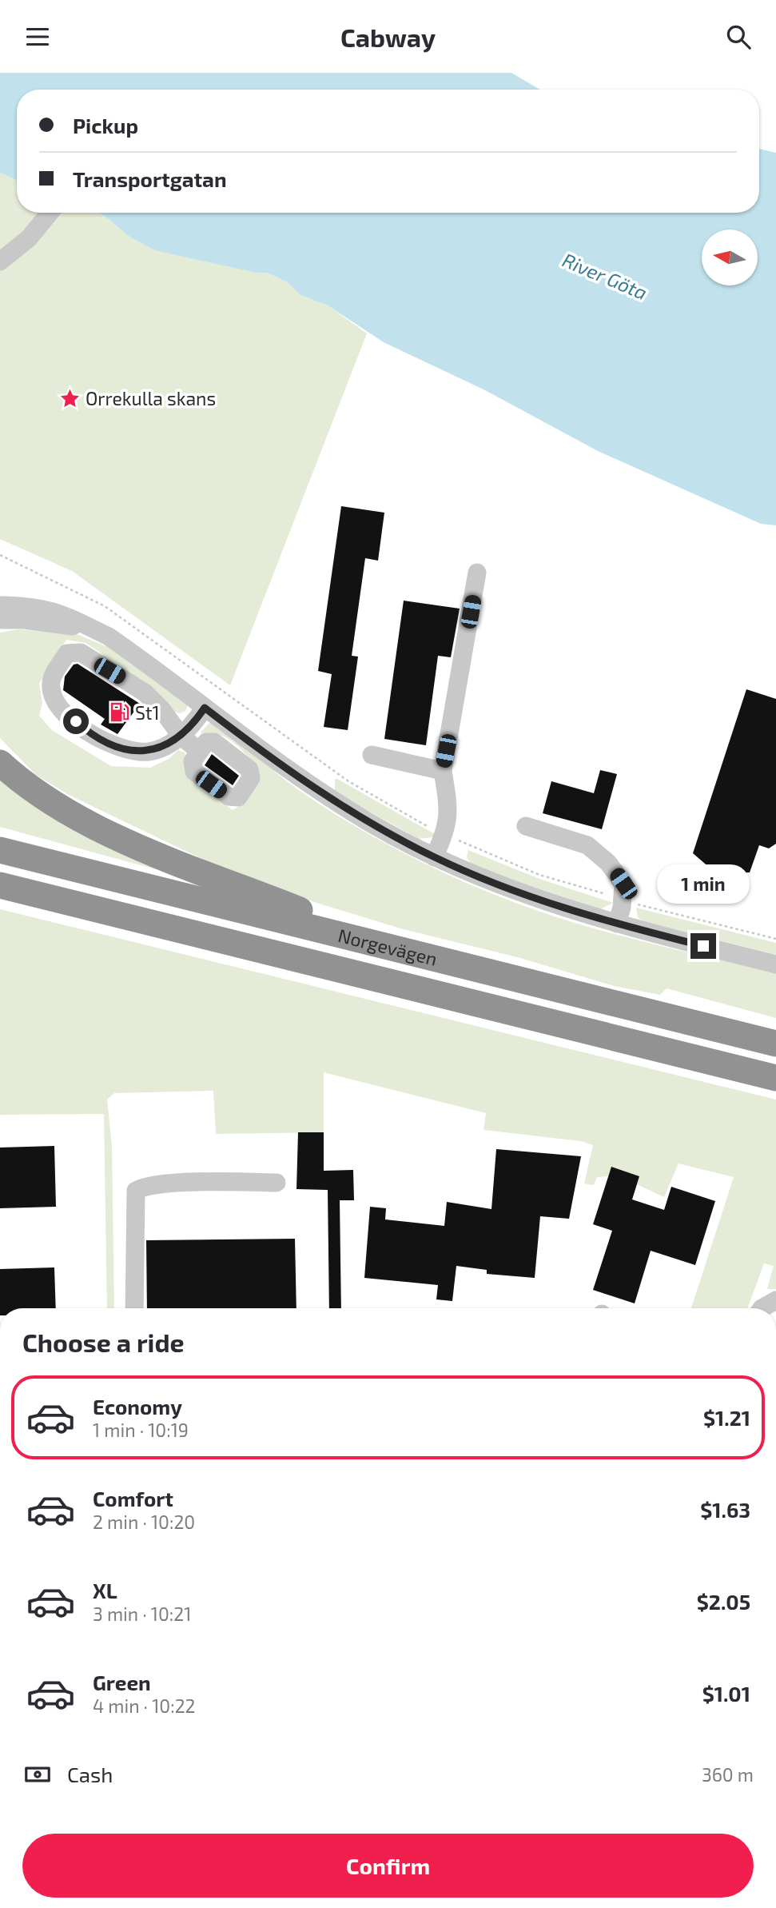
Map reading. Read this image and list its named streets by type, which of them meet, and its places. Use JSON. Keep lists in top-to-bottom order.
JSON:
{
  "streets": {
    "highway": ["Norgevägen"]
  },
  "water": ["River Göta"],
  "places": {
    "place": ["Orrekulla skans"],
    "fuel station": ["St1"]
  },
  "north": "left",
  "page": {
    "header": "Cabway",
    "banner": ["Pickup", "Transportgatan"],
    "bubble": "1 min",
    "heading": "Choose a ride",
    "list": [
      {
        "name": "Economy",
        "note": "1 min · 10:19",
        "value": "$1.21"
      },
      {
        "name": "Comfort",
        "note": "2 min · 10:20",
        "value": "$1.63"
      },
      {
        "name": "XL",
        "note": "3 min · 10:21",
        "value": "$2.05"
      },
      {
        "name": "Green",
        "note": "4 min · 10:22",
        "value": "$1.01"
      }
    ],
    "pay": ["Cash", "360 m"],
    "buttons": "Confirm"
  }
}
